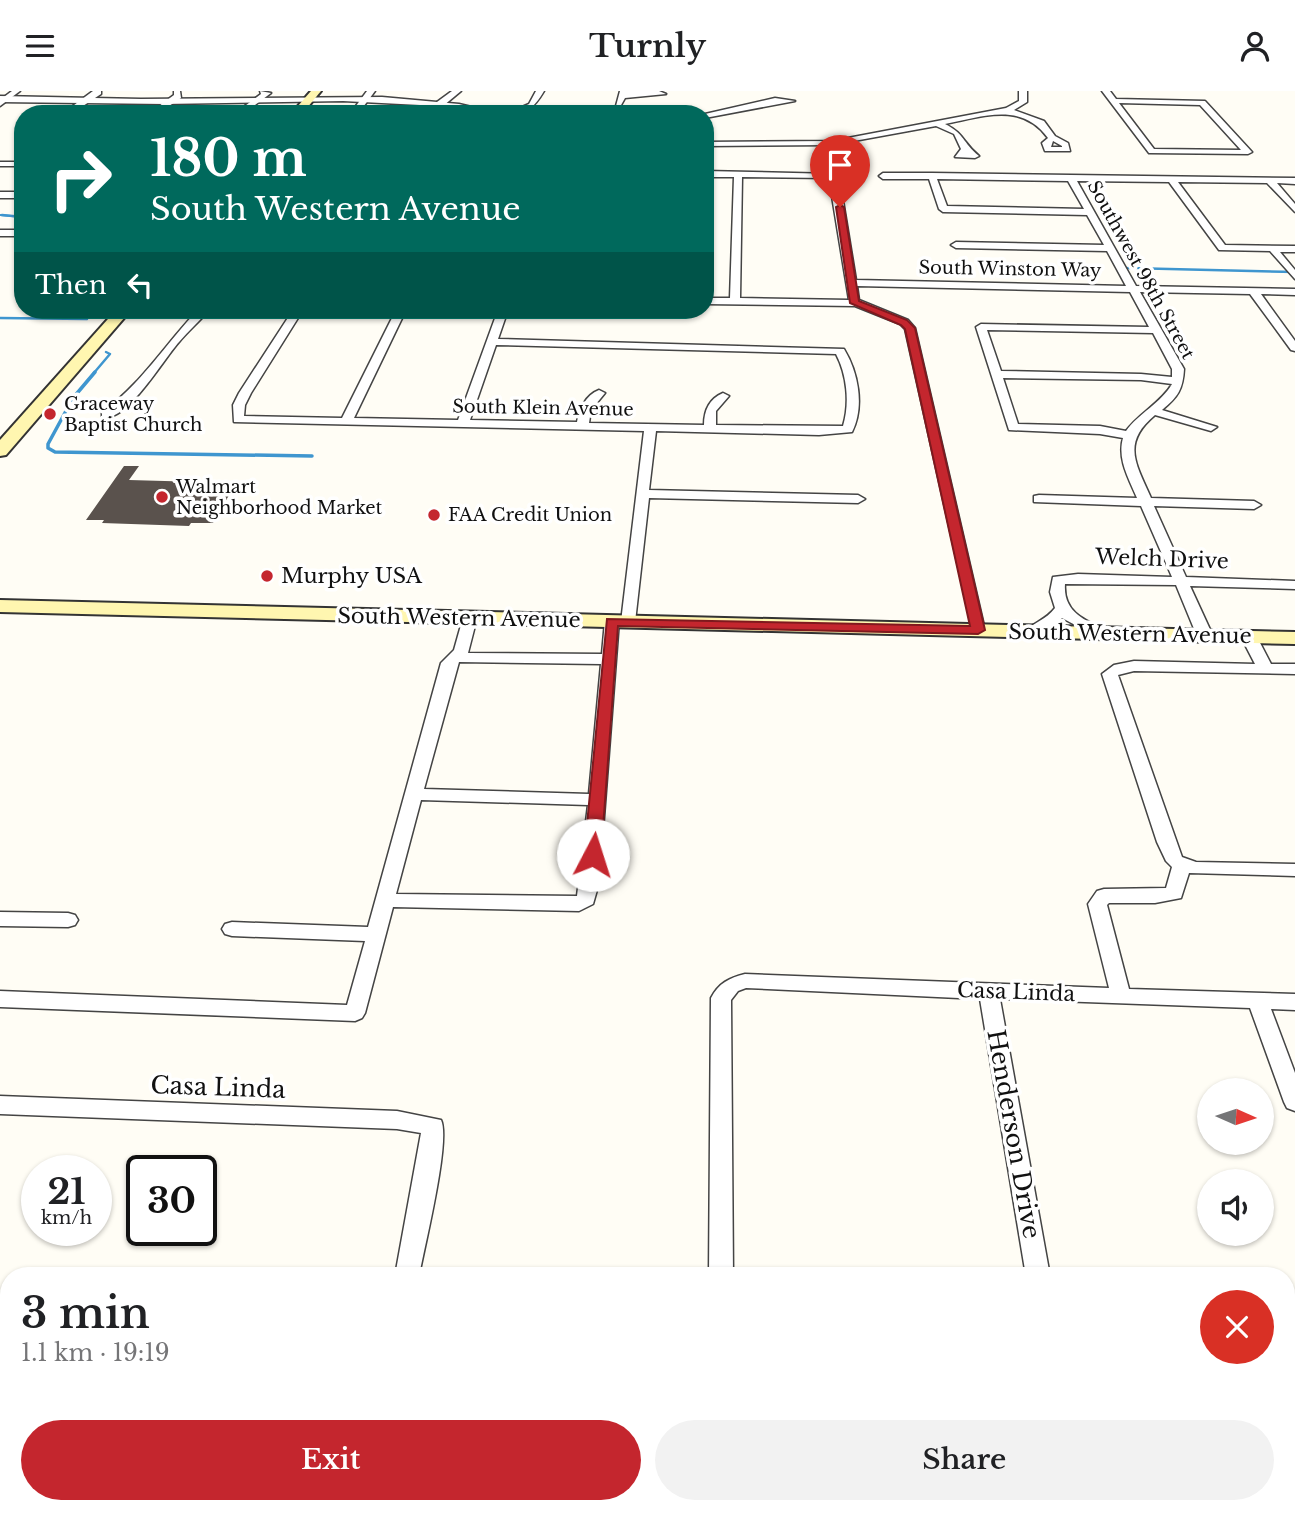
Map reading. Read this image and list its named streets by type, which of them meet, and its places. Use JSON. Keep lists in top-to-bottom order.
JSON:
{
  "streets": {
    "main road": ["South Western Avenue"],
    "street": [
      "South Winston Way",
      "Southwest 98th Street",
      "South Klein Avenue",
      "Welch Drive",
      "Casa Linda",
      "Henderson Drive"
    ]
  },
  "crossings": [
    ["South Winston Way", "Southwest 98th Street"],
    ["Casa Linda", "Henderson Drive"]
  ],
  "places": [
    "Graceway Baptist Church",
    "Walmart Neighborhood Market",
    "FAA Credit Union",
    "Murphy USA"
  ],
  "north": "right",
  "page": {
    "header": "Turnly",
    "turn": ["180 m", "South Western Avenue"],
    "then": "Then",
    "speed": "21 km/h",
    "limit": "30",
    "heading": ["3 min", "1.1 km · 19:19"],
    "buttons": ["Exit", "Share"]
  }
}
